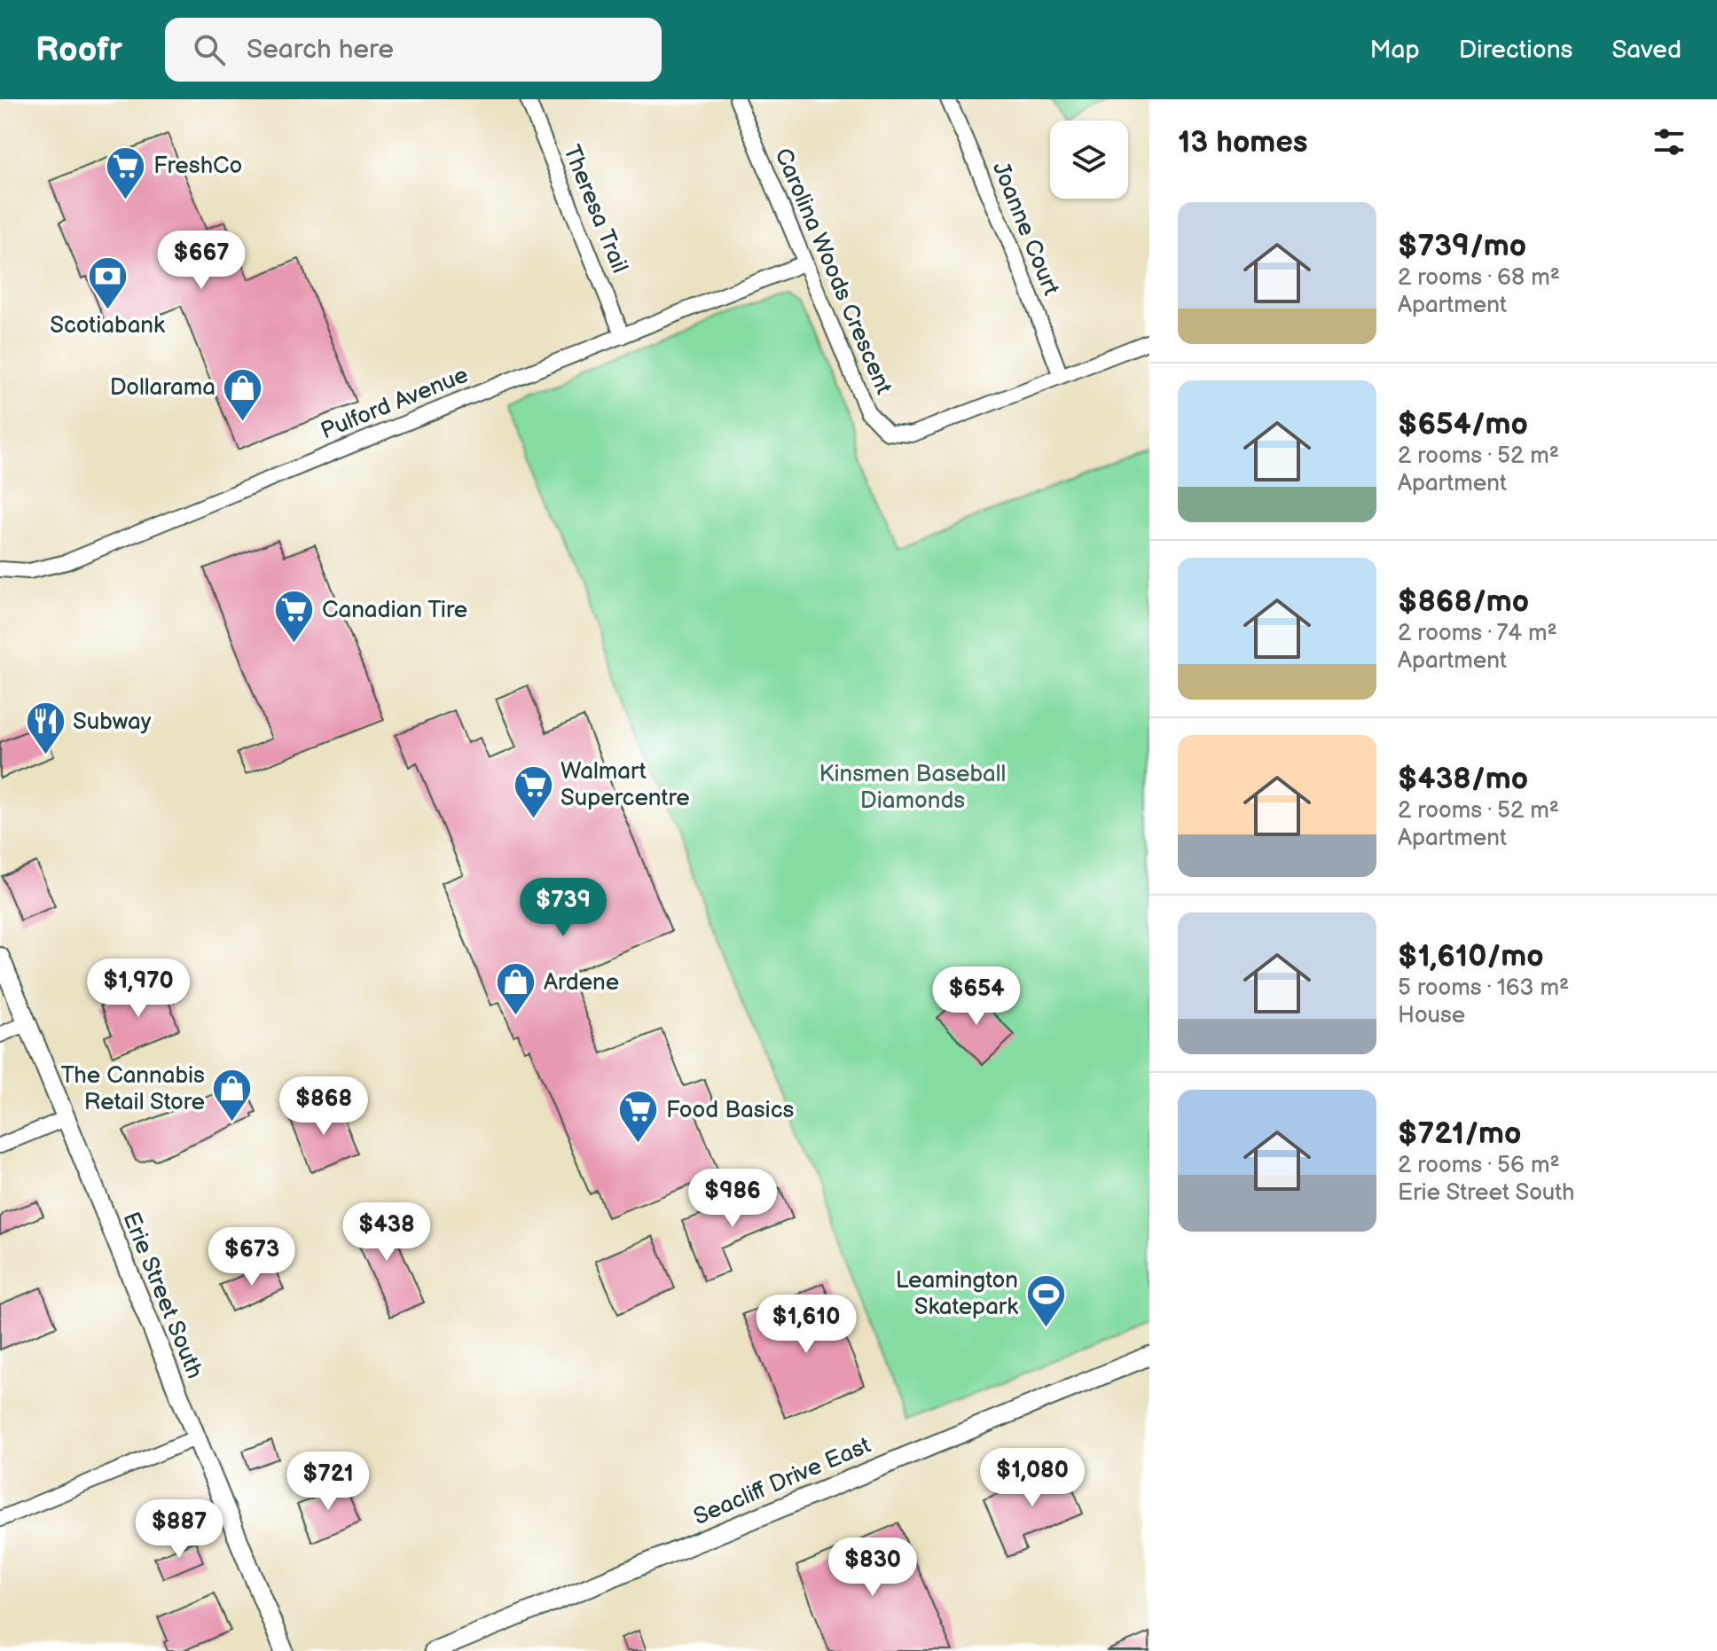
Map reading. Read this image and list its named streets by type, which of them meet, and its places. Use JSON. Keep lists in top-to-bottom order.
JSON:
{
  "streets": {
    "main road": ["Erie Street South", "Seacliff Drive East"],
    "street": [
      "Theresa Trail",
      "Joanne Court",
      "Carolina Woods Crescent",
      "Pulford Avenue"
    ]
  },
  "crossings": [
    ["Theresa Trail", "Pulford Avenue"],
    ["Joanne Court", "Carolina Woods Crescent"],
    ["Carolina Woods Crescent", "Pulford Avenue"]
  ],
  "parks": ["Kinsmen Baseball Diamonds"],
  "places": {
    "supermarket": [
      "FreshCo",
      "Canadian Tire",
      "Walmart Supercentre",
      "Food Basics"
    ],
    "bank": ["Scotiabank"],
    "shop": ["Dollarama", "Ardene", "The Cannabis Retail Store"],
    "restaurant": ["Subway"],
    "sports": ["Leamington Skatepark"]
  },
  "page": {
    "header": "Roofr",
    "search": "Search here",
    "nav": ["Map", "Directions", "Saved"],
    "heading": "13 homes",
    "list": [
      {
        "name": "$739/mo",
        "note": "2 rooms · 68 m² · Apartment"
      },
      {
        "name": "$654/mo",
        "note": "2 rooms · 52 m² · Apartment"
      },
      {
        "name": "$868/mo",
        "note": "2 rooms · 74 m² · Apartment"
      },
      {
        "name": "$438/mo",
        "note": "2 rooms · 52 m² · Apartment"
      },
      {
        "name": "$1,610/mo",
        "note": "5 rooms · 163 m² · House"
      },
      {
        "name": "$721/mo",
        "note": "2 rooms · 56 m² · Erie Street South"
      }
    ],
    "price": [
      "$667",
      "$739",
      "$1,970",
      "$654",
      "$868",
      "$986",
      "$438",
      "$673",
      "$1,610",
      "$1,080",
      "$721",
      "$887",
      "$830"
    ]
  }
}
